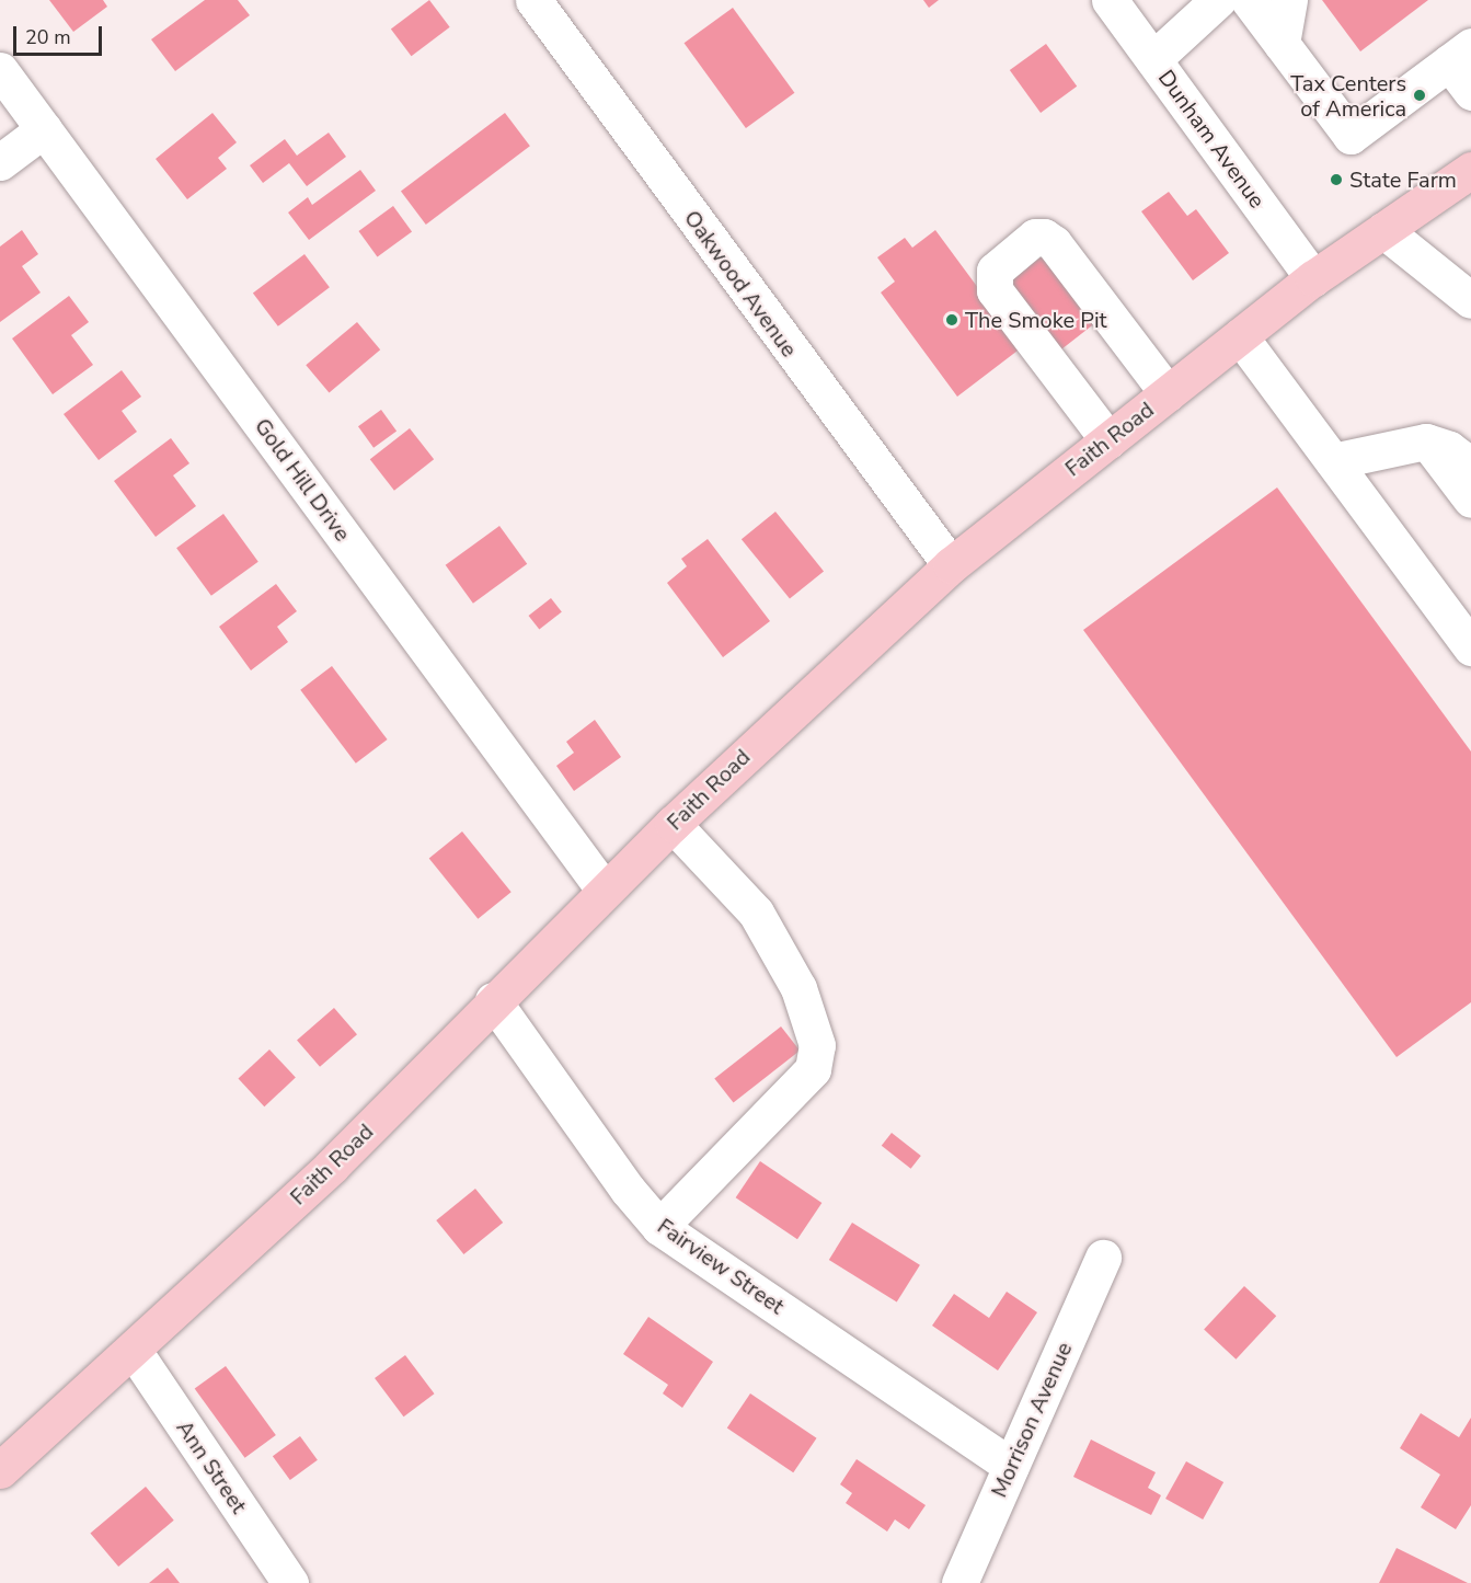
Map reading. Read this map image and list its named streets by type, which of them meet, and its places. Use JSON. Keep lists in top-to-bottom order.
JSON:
{
  "streets": {
    "main road": ["Faith Road"],
    "street": [
      "Dunham Avenue",
      "Oakwood Avenue",
      "Gold Hill Drive",
      "Fairview Street",
      "Morrison Avenue",
      "Ann Street"
    ]
  },
  "crossings": [
    ["Dunham Avenue", "Faith Road"],
    ["Oakwood Avenue", "Faith Road"],
    ["Faith Road", "Gold Hill Drive"],
    ["Faith Road", "Fairview Street"],
    ["Faith Road", "Ann Street"],
    ["Fairview Street", "Morrison Avenue"]
  ],
  "places": ["Tax Centers of America", "State Farm", "The Smoke Pit"],
  "scale_bar": "20 m"
}
